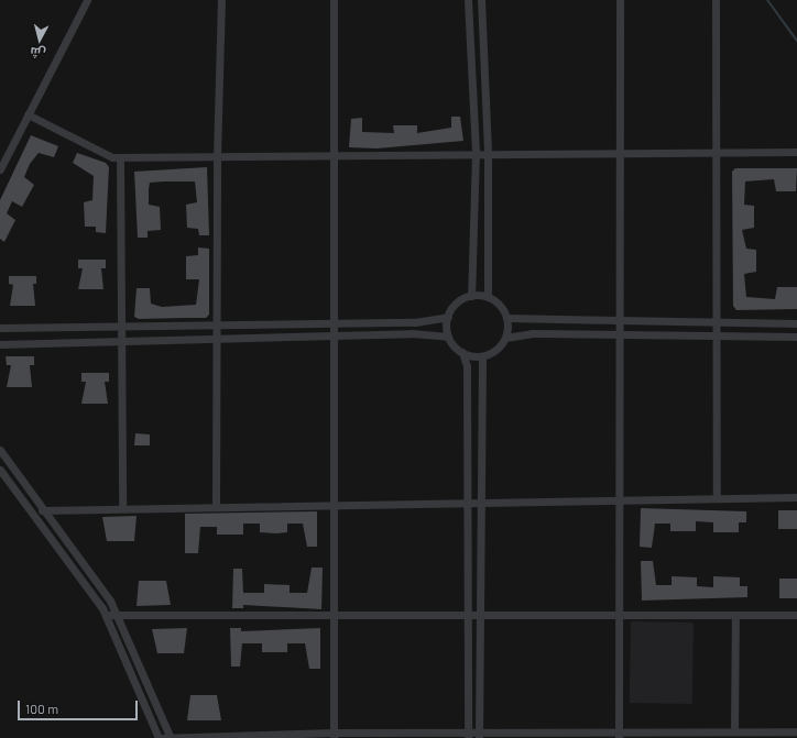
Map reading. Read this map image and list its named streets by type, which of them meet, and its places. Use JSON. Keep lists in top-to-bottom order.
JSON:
{
  "scale_bar": "100 m",
  "north": "bottom"
}
